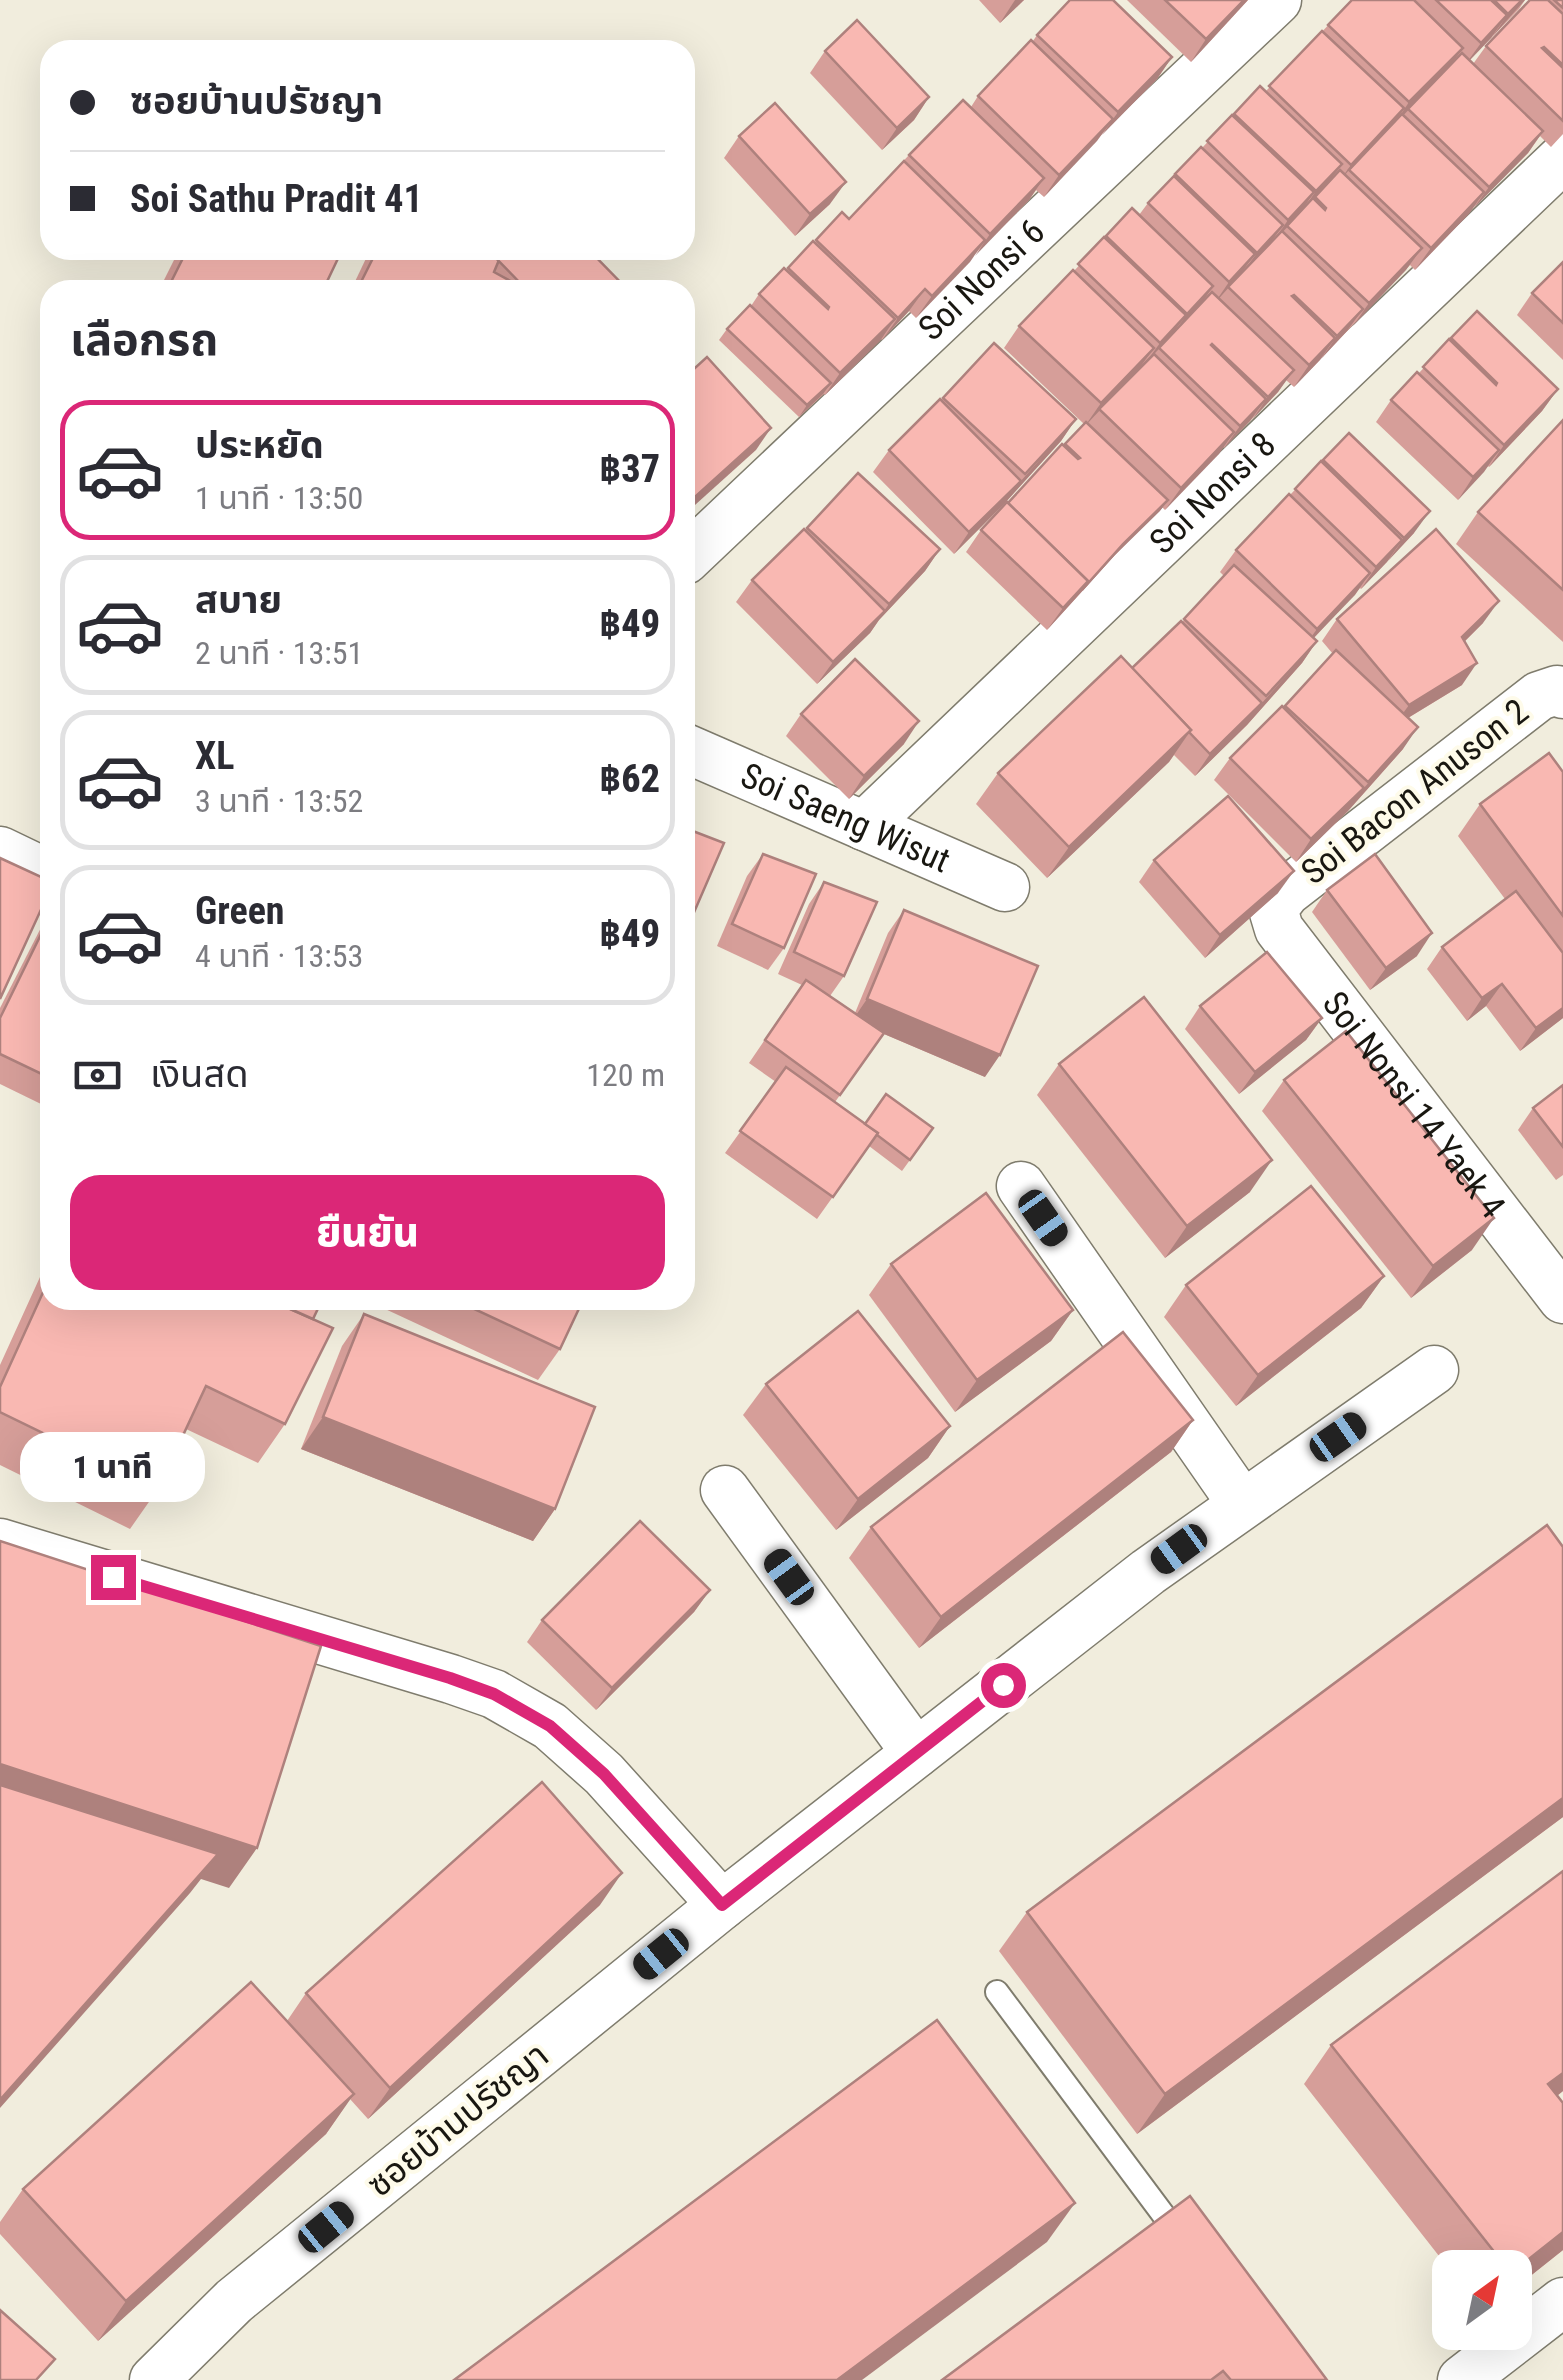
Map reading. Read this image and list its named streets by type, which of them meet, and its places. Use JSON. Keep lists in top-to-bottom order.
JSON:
{
  "streets": {
    "street": [
      "Soi Nonsi 6",
      "Soi Nonsi 8",
      "Soi Bacon Anuson 2",
      "Soi Saeng Wisut",
      "Soi Nonsi 14 Yaek 4",
      "ซอยบ้านปรัชญา"
    ]
  },
  "crossings": [
    ["Soi Nonsi 8", "Soi Saeng Wisut"],
    ["Soi Bacon Anuson 2", "Soi Nonsi 14 Yaek 4"]
  ],
  "north": "top right",
  "page": {
    "banner": ["ซอยบ้านปรัชญา", "Soi Sathu Pradit 41"],
    "heading": "เลือกรถ",
    "list": [
      {
        "name": "ประหยัด",
        "note": "1 นาที · 13:50",
        "value": "฿37"
      },
      {
        "name": "สบาย",
        "note": "2 นาที · 13:51",
        "value": "฿49"
      },
      {
        "name": "XL",
        "note": "3 นาที · 13:52",
        "value": "฿62"
      },
      {
        "name": "Green",
        "note": "4 นาที · 13:53",
        "value": "฿49"
      }
    ],
    "pay": ["เงินสด", "120 m"],
    "buttons": "ยืนยัน",
    "bubble": "1 นาที"
  }
}
